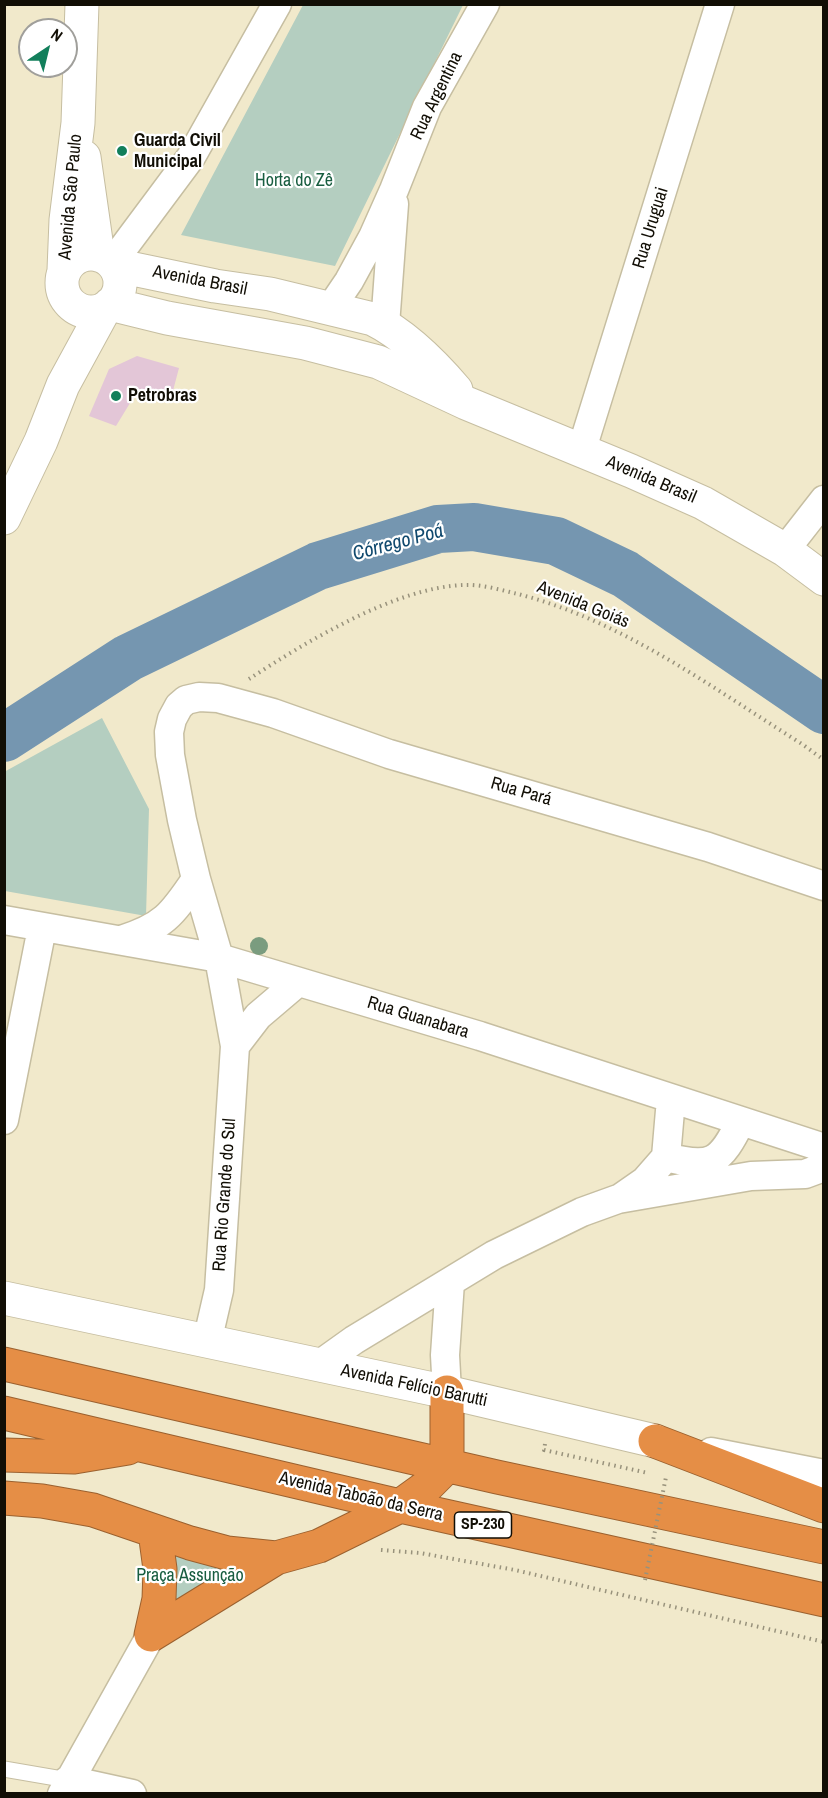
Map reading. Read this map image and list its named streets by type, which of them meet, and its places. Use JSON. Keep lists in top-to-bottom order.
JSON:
{
  "streets": {
    "highway": ["Avenida Taboão da Serra", "SP-230"],
    "main road": ["Avenida São Paulo", "Avenida Brasil", "Avenida Felício Barutti"],
    "street": [
      "Rua Argentina",
      "Rua Uruguai",
      "Rua Pará",
      "Rua Guanabara",
      "Rua Rio Grande do Sul"
    ],
    "path": ["Avenida Goiás"]
  },
  "crossings": [
    ["Rua Argentina", "Avenida Brasil"],
    ["Avenida São Paulo", "Avenida Brasil"],
    ["Rua Uruguai", "Avenida Brasil"],
    ["Avenida Goiás", "Rua Pará"],
    ["Avenida Goiás", "Rua Rio Grande do Sul"],
    ["Rua Pará", "Rua Rio Grande do Sul"],
    ["Rua Guanabara", "Rua Rio Grande do Sul"],
    ["Rua Rio Grande do Sul", "Avenida Felício Barutti"]
  ],
  "water": ["Córrego Poá"],
  "parks": ["Horta do Zê", "Praça Assunção"],
  "places": ["Guarda Civil Municipal", "Petrobras"],
  "north": "top right"
}
